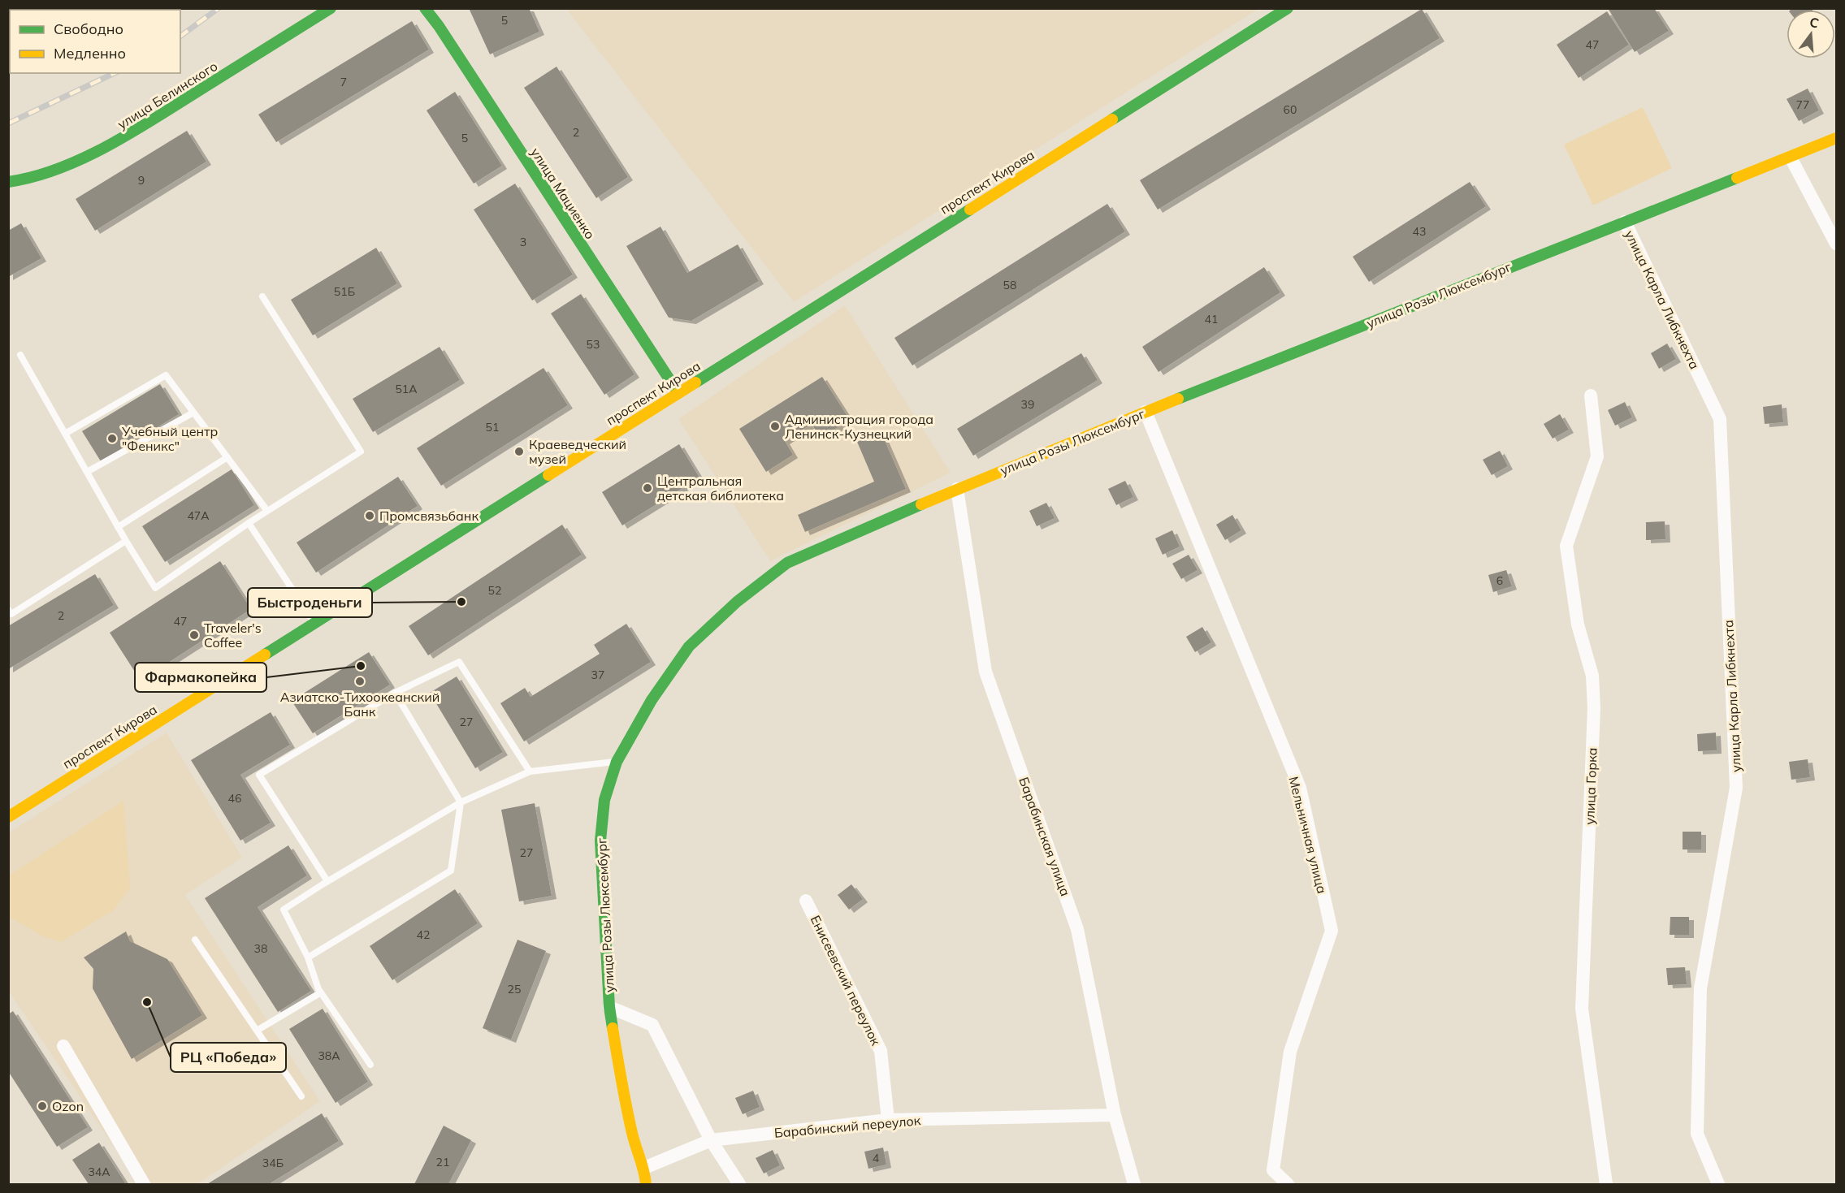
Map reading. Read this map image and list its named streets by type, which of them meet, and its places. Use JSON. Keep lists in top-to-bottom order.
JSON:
{
  "streets": {
    "street": [
      "улица Белинского",
      "проспект Кирова",
      "улица Мациенко",
      "улица Розы Люксембург",
      "улица Карла Либкнехта",
      "улица Горка",
      "Мельничная улица",
      "Барабинская улица",
      "Енисеевский переулок",
      "Барабинский переулок"
    ]
  },
  "crossings": [
    ["проспект Кирова", "улица Мациенко"],
    ["улица Розы Люксембург", "улица Карла Либкнехта"],
    ["улица Розы Люксембург", "Мельничная улица"],
    ["улица Розы Люксембург", "Барабинская улица"],
    ["улица Розы Люксембург", "Барабинский переулок"],
    ["Барабинская улица", "Барабинский переулок"],
    ["Енисеевский переулок", "Барабинский переулок"]
  ],
  "places": [
    "Администрация города Ленинск-Кузнецкий",
    "Учебный центр \"Феникс\"",
    "Краеведческий музей",
    "Центральная детская библиотека",
    "Промсвязьбанк",
    "Быстроденьги",
    "Traveler's Coffee",
    "Фармакопейка",
    "Азиатско-Тихоокеанский Банк",
    "РЦ «Победа»",
    "Ozon"
  ],
  "house_numbers": [
    "5",
    "47",
    "7",
    "77",
    "60",
    "2",
    "5",
    "9",
    "43",
    "3",
    "58",
    "51Б",
    "41",
    "53",
    "51А",
    "39",
    "51",
    "47А",
    "6",
    "52",
    "2",
    "47",
    "37",
    "27",
    "46",
    "27",
    "42",
    "38",
    "25",
    "38А",
    "4",
    "21",
    "34Б",
    "34А"
  ],
  "legend": ["Свободно", "Медленно"],
  "north": "top"
}
